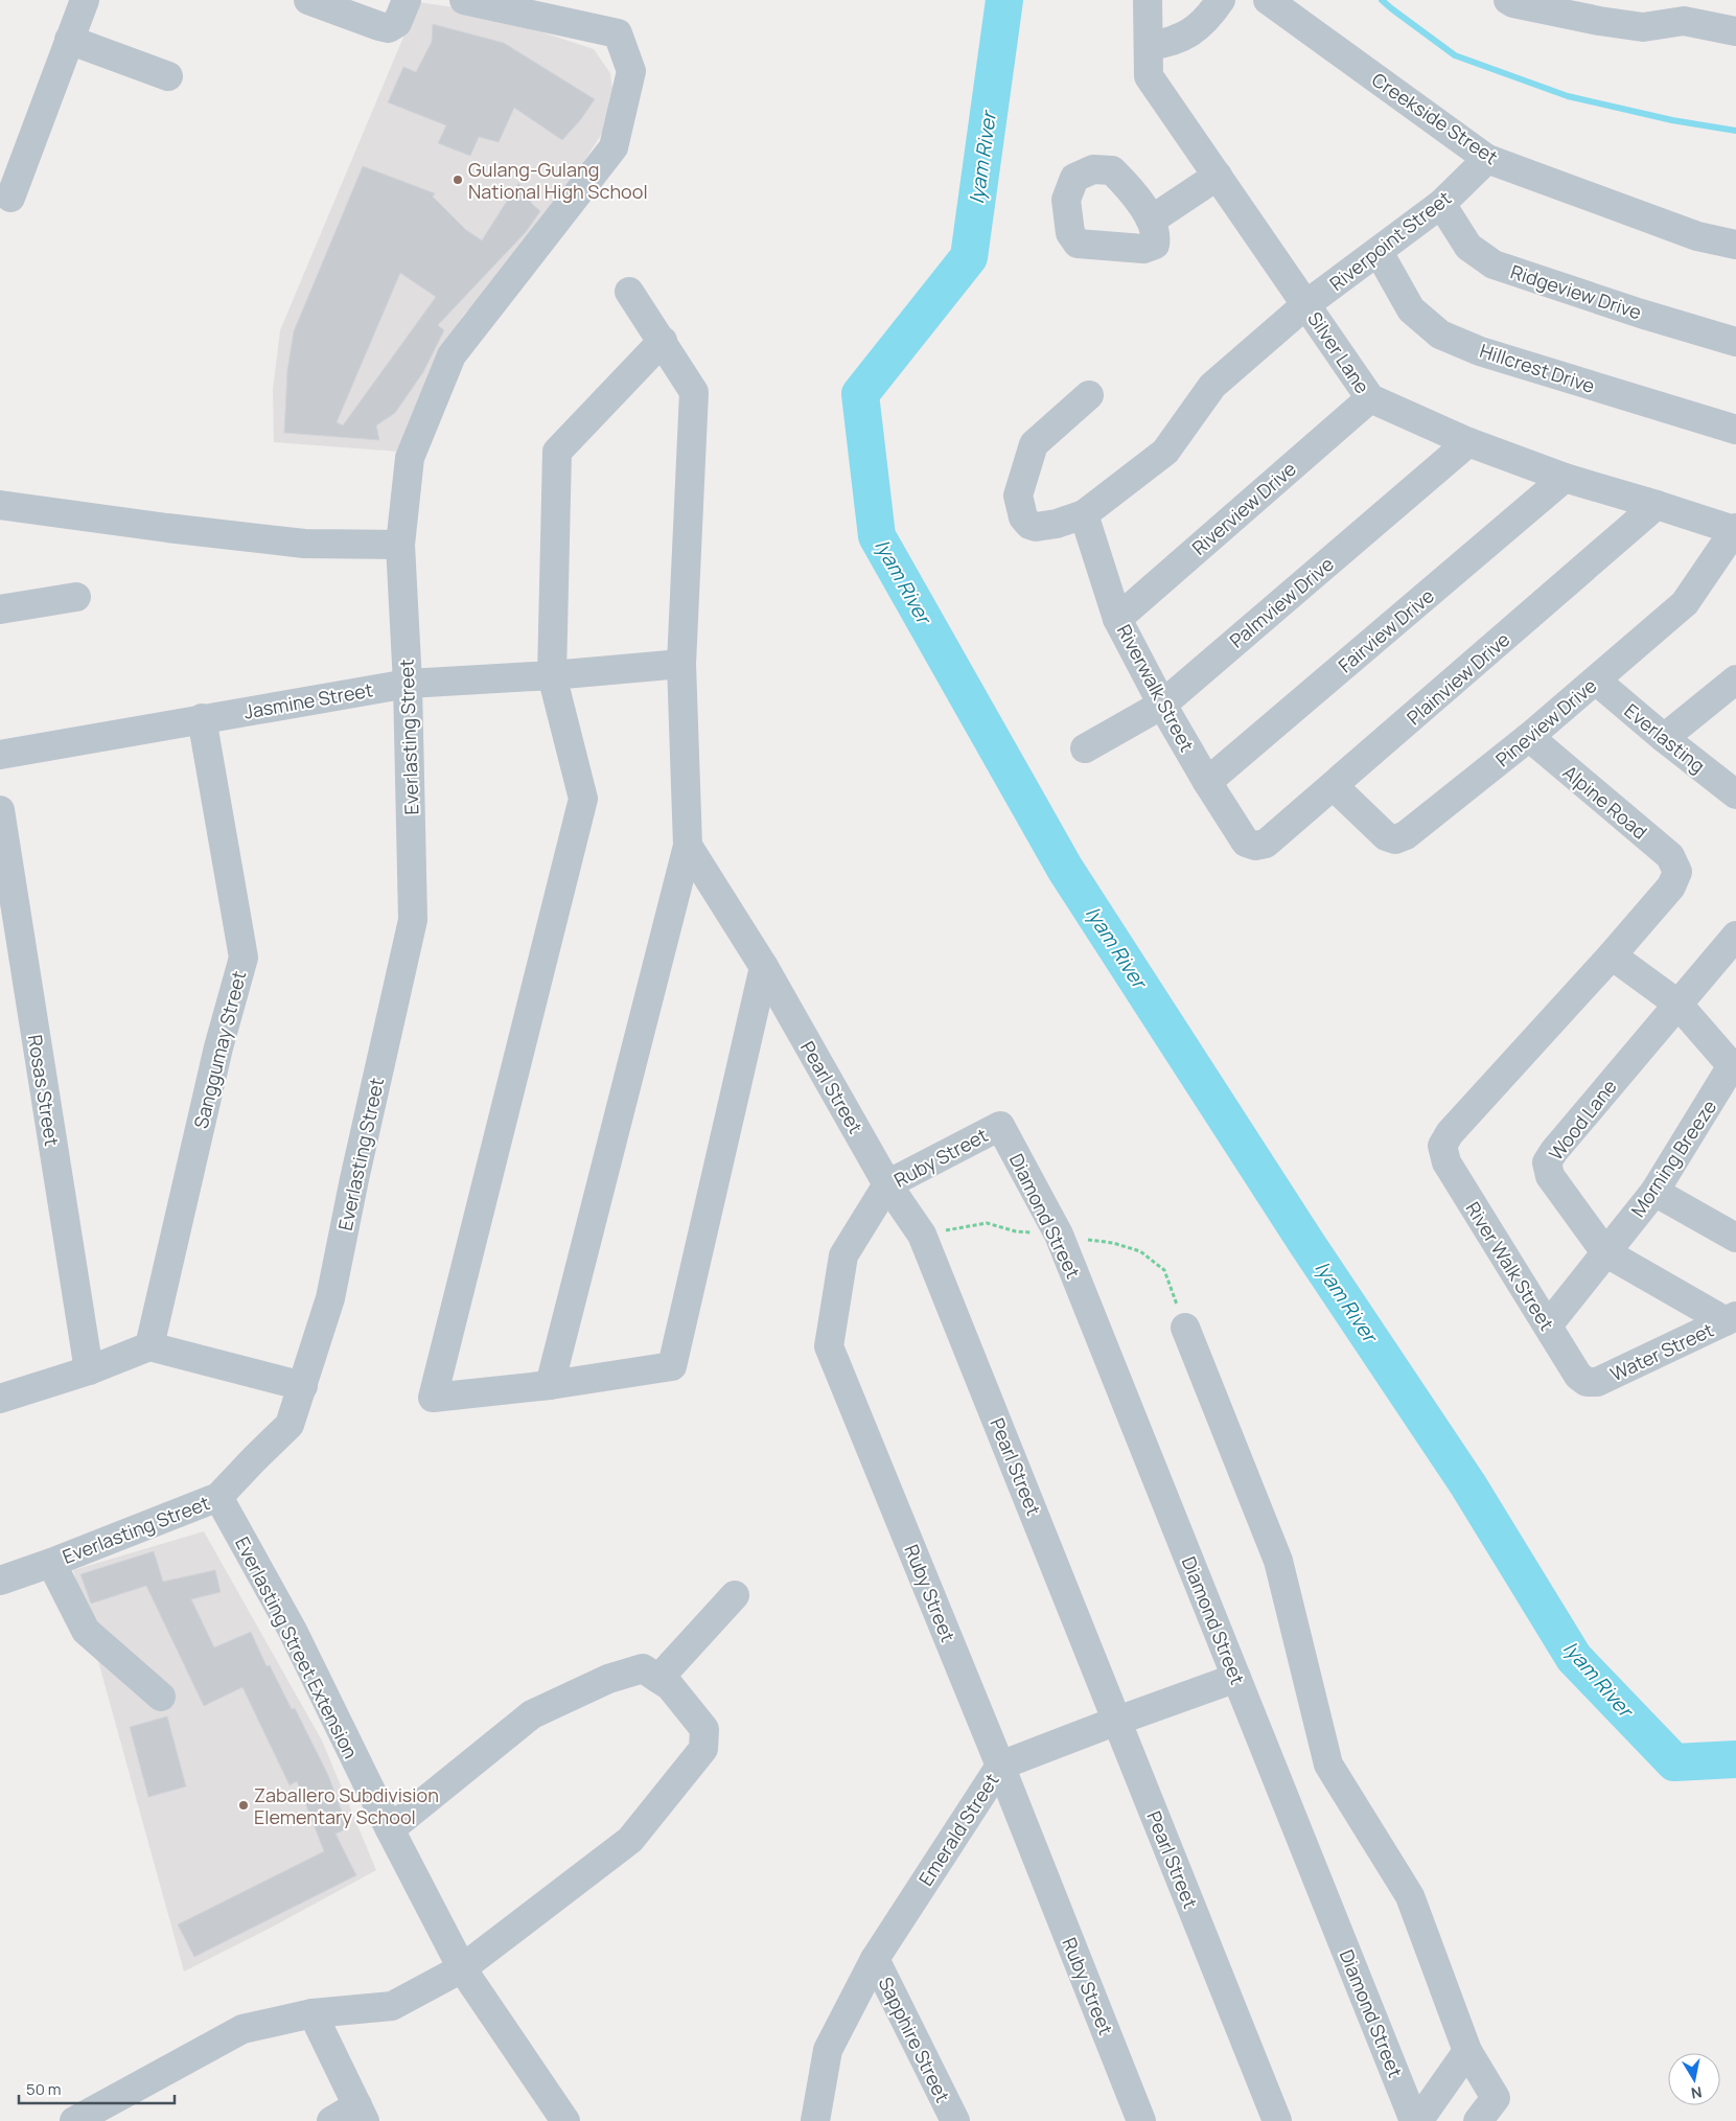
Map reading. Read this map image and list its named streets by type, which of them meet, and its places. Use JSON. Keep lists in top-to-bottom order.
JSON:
{
  "streets": {
    "street": [
      "Creekside Street",
      "Riverpoint Street",
      "Ridgeview Drive",
      "Silver Lane",
      "Hillcrest Drive",
      "Riverview Drive",
      "Palmview Drive",
      "Fairview Drive",
      "Plainview Drive",
      "Riverwalk Street",
      "Jasmine Street",
      "Pineview Drive",
      "Everlasting Street",
      "Everlasting",
      "Alpine Road",
      "Sanggumay Street",
      "Pearl Street",
      "Rosas Street",
      "Wood Lane",
      "Ruby Street",
      "Morning Breeze",
      "Diamond Street",
      "River Walk Street",
      "Water Street",
      "Everlasting Street Extension",
      "Emerald Street",
      "Sapphire Street"
    ]
  },
  "crossings": [
    ["Creekside Street", "Riverpoint Street"],
    ["Riverpoint Street", "Ridgeview Drive"],
    ["Riverpoint Street", "Silver Lane"],
    ["Riverpoint Street", "Hillcrest Drive"],
    ["Riverpoint Street", "Riverwalk Street"],
    ["Silver Lane", "Riverview Drive"],
    ["Silver Lane", "Palmview Drive"],
    ["Silver Lane", "Fairview Drive"],
    ["Silver Lane", "Plainview Drive"],
    ["Silver Lane", "Pineview Drive"],
    ["Riverview Drive", "Riverwalk Street"],
    ["Palmview Drive", "Riverwalk Street"],
    ["Fairview Drive", "Riverwalk Street"],
    ["Plainview Drive", "Riverwalk Street"],
    ["Plainview Drive", "Pineview Drive"],
    ["Jasmine Street", "Everlasting Street"],
    ["Jasmine Street", "Sanggumay Street"],
    ["Pineview Drive", "Everlasting"],
    ["Pineview Drive", "Alpine Road"],
    ["Everlasting Street", "Everlasting Street Extension"],
    ["Alpine Road", "Morning Breeze"],
    ["Alpine Road", "River Walk Street"],
    ["Pearl Street", "Ruby Street"],
    ["Pearl Street", "Emerald Street"],
    ["Wood Lane", "Morning Breeze"],
    ["Wood Lane", "Water Street"],
    ["Ruby Street", "Diamond Street"],
    ["Ruby Street", "Emerald Street"],
    ["Morning Breeze", "River Walk Street"],
    ["Diamond Street", "Emerald Street"],
    ["River Walk Street", "Water Street"],
    ["Emerald Street", "Sapphire Street"]
  ],
  "water": ["Iyam River"],
  "places": ["Gulang-Gulang National High School", "Zaballero Subdivision Elementary School"],
  "scale_bar": "50 m",
  "north": "bottom"
}
